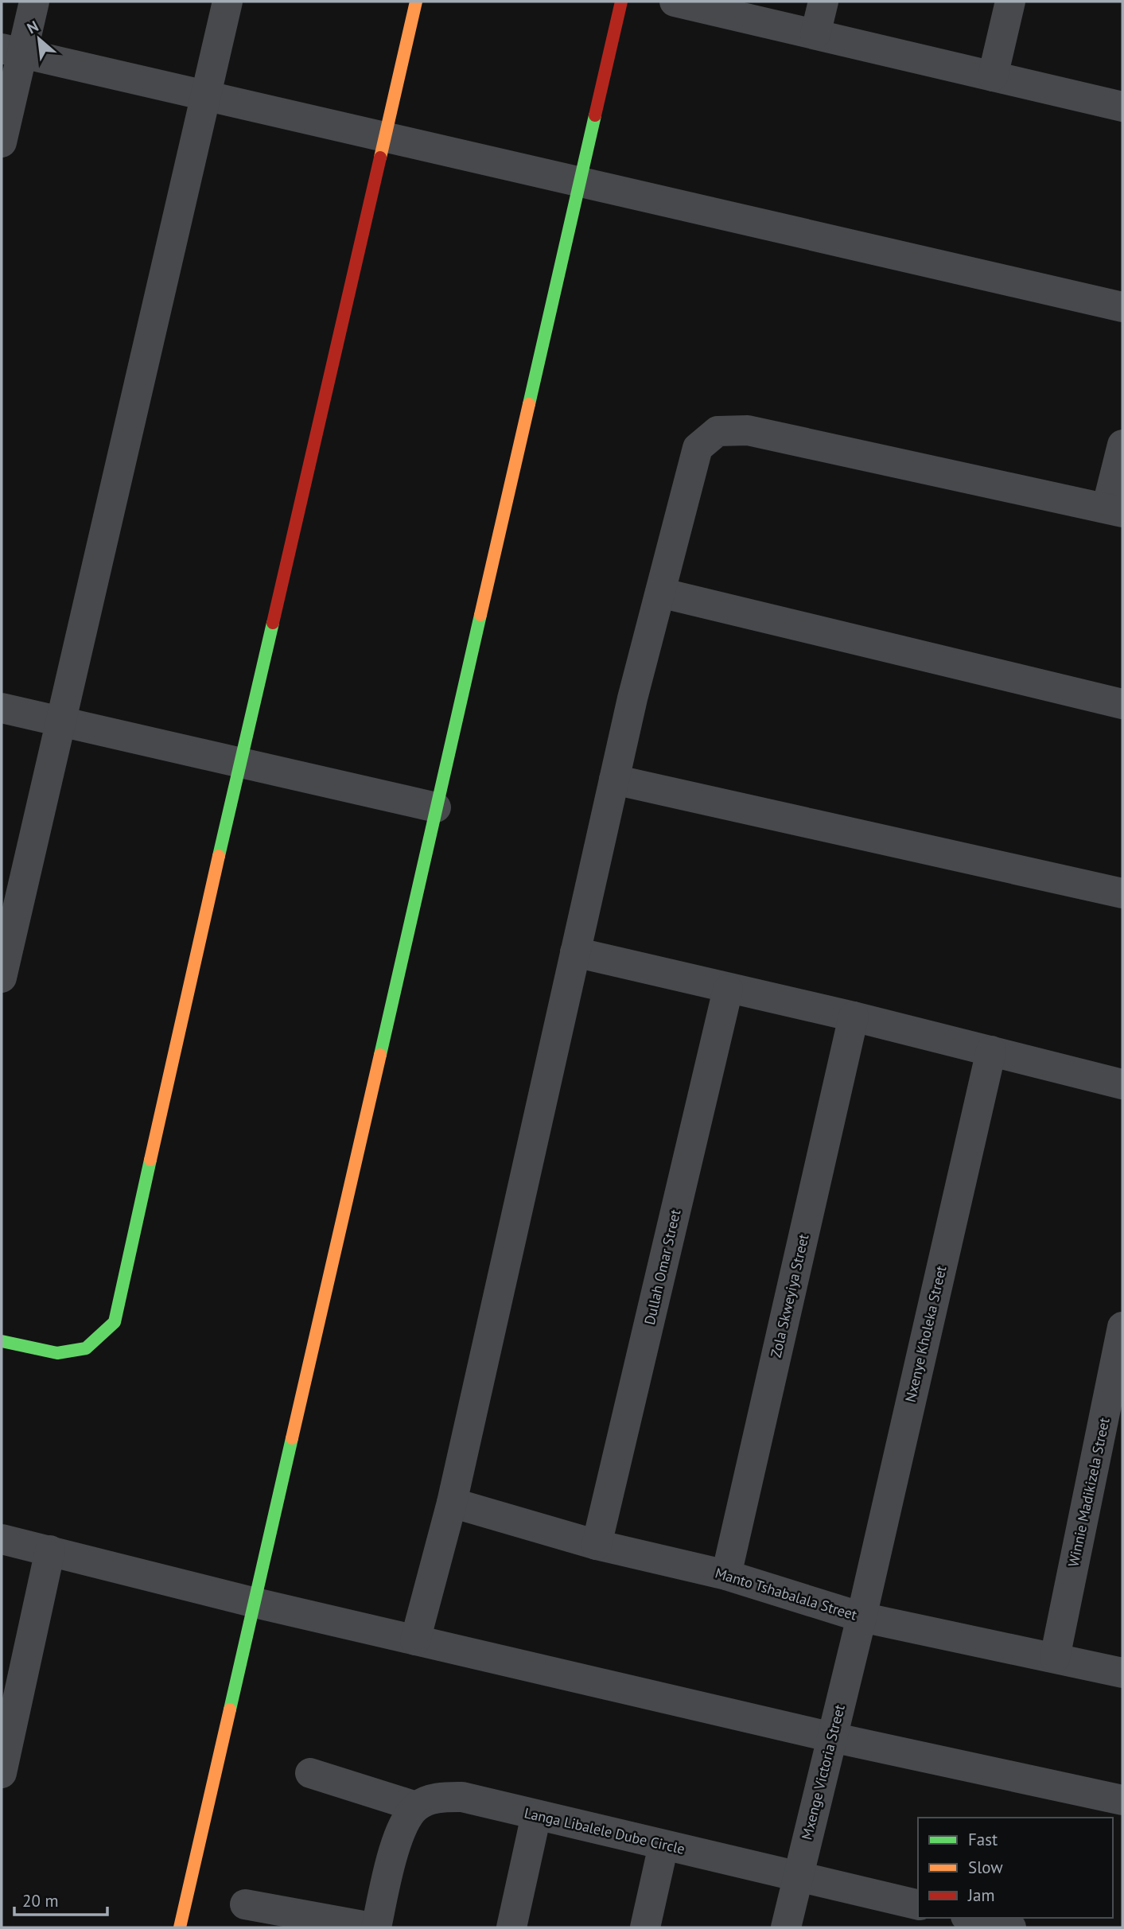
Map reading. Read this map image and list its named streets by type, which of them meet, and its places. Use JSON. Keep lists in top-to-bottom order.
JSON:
{
  "streets": {
    "street": [
      "Dullah Omar Street",
      "Zola Skweyiya Street",
      "Nxenye Kholeka Street",
      "Winnie Madikizela Street",
      "Manto Tshabalala Street",
      "Mxenge Victoria Street",
      "Langa Libalele Dube Circle"
    ]
  },
  "crossings": [
    ["Dullah Omar Street", "Manto Tshabalala Street"],
    ["Zola Skweyiya Street", "Manto Tshabalala Street"],
    ["Nxenye Kholeka Street", "Manto Tshabalala Street"],
    ["Nxenye Kholeka Street", "Mxenge Victoria Street"],
    ["Winnie Madikizela Street", "Manto Tshabalala Street"],
    ["Manto Tshabalala Street", "Mxenge Victoria Street"],
    ["Mxenge Victoria Street", "Langa Libalele Dube Circle"]
  ],
  "legend": ["Fast", "Slow", "Jam"],
  "scale_bar": "20 m",
  "north": "top left"
}
